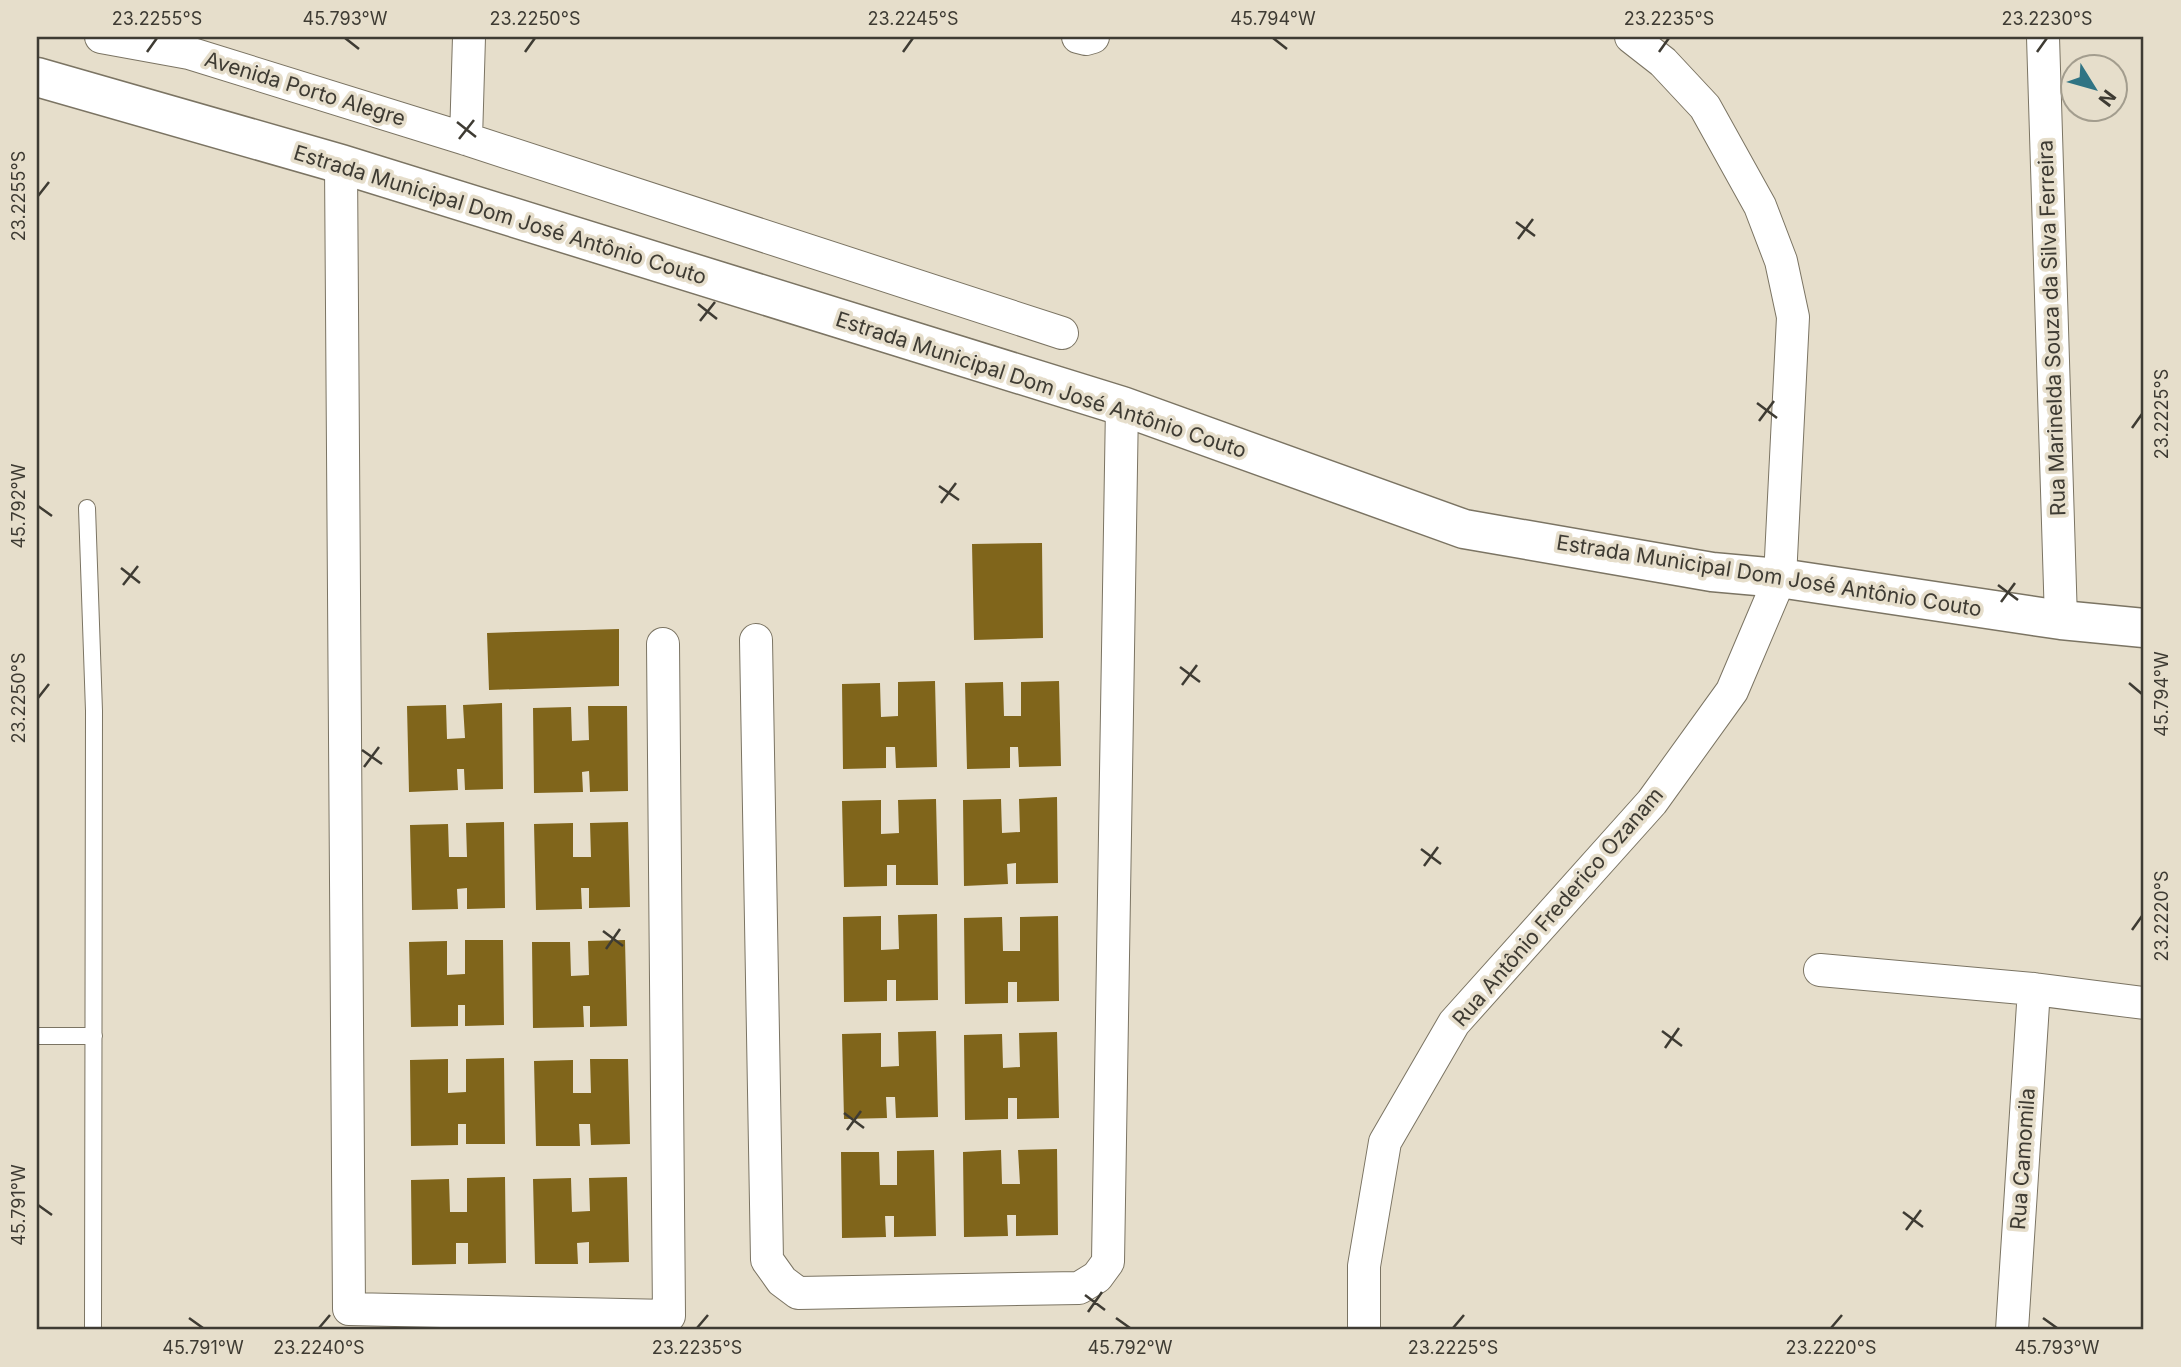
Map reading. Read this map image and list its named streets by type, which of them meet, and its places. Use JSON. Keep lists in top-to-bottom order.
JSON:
{
  "streets": {
    "main road": ["Estrada Municipal Dom José Antônio Couto"],
    "street": [
      "Avenida Porto Alegre",
      "Rua Marinelda Souza da Silva Ferreira",
      "Rua Antônio Frederico Ozanam",
      "Rua Camomila"
    ]
  },
  "crossings": [
    ["Estrada Municipal Dom José Antônio Couto", "Rua Marinelda Souza da Silva Ferreira"],
    ["Estrada Municipal Dom José Antônio Couto", "Rua Antônio Frederico Ozanam"]
  ],
  "north": "bottom right",
  "coordinates": [
    "23.2255°S",
    "45.793°W",
    "23.2250°S",
    "23.2245°S",
    "45.794°W",
    "23.2235°S",
    "23.2230°S",
    "23.2225°S",
    "45.792°W",
    "23.2220°S",
    "45.791°W",
    "23.2240°S"
  ]
}
